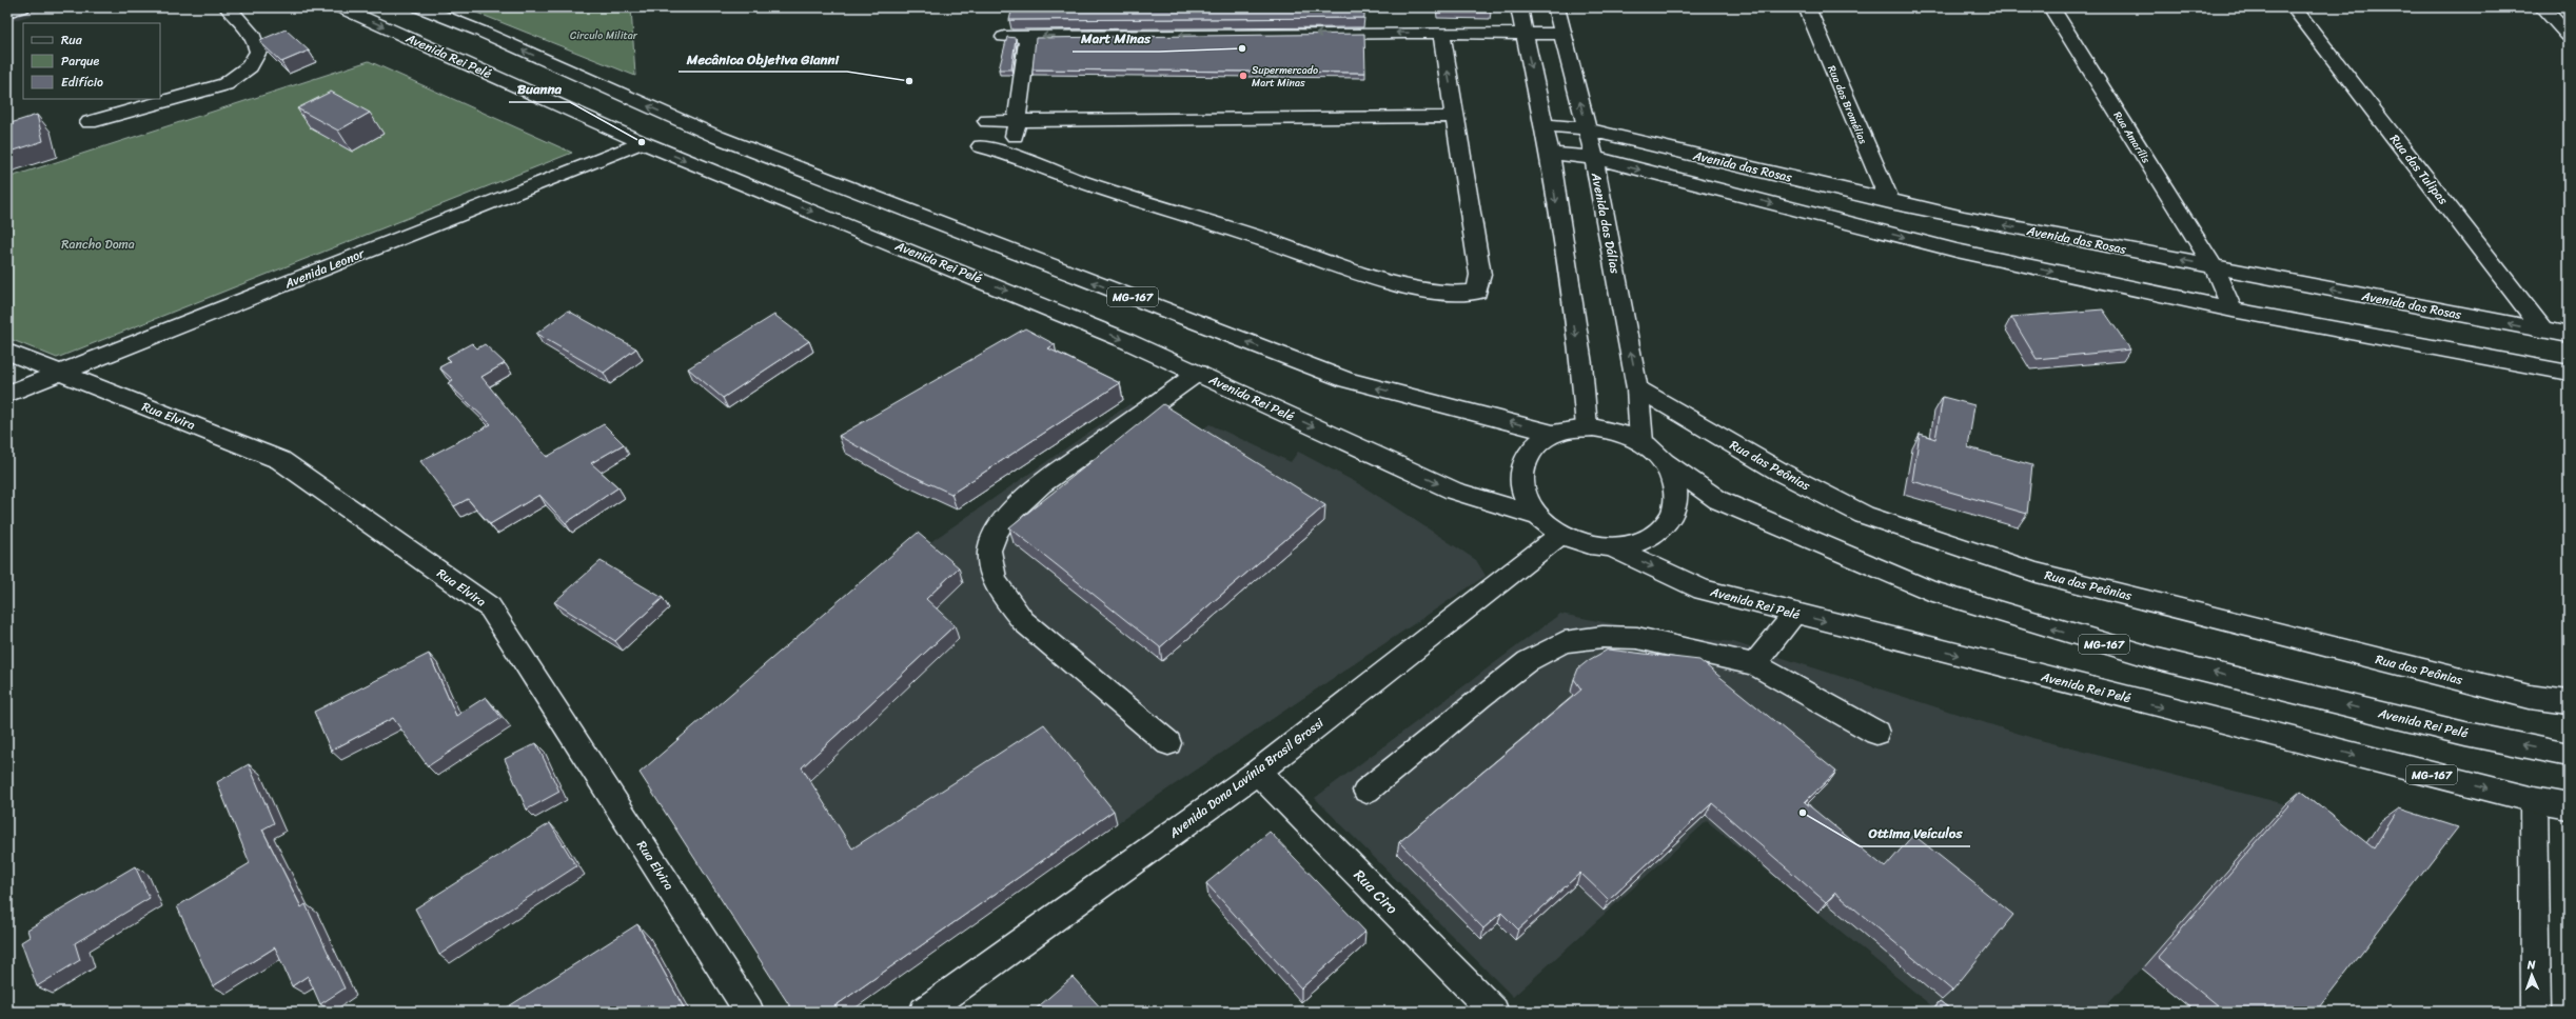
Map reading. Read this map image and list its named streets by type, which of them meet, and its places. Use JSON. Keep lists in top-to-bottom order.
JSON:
{
  "streets": {
    "street": [
      "Avenida Rei Pelé",
      "Rua das Bromélias",
      "Rua Amarílis",
      "Avenida das Rosas",
      "Rua das Tulipas",
      "Avenida das Dálias",
      "Avenida Leonor",
      "MG-167",
      "Rua Elvira",
      "Rua das Peônias",
      "Avenida Dona Lavínia Brasil Grossi",
      "Rua Ciro"
    ]
  },
  "crossings": [
    ["Avenida Rei Pelé", "Avenida das Dálias"],
    ["Avenida Rei Pelé", "Avenida Leonor"],
    ["Avenida Rei Pelé", "MG-167"],
    ["Avenida Rei Pelé", "Avenida Dona Lavínia Brasil Grossi"],
    ["Rua das Bromélias", "Avenida das Rosas"],
    ["Rua Amarílis", "Avenida das Rosas"],
    ["Avenida das Rosas", "Rua das Tulipas"],
    ["Avenida das Rosas", "Avenida das Dálias"],
    ["Avenida das Dálias", "MG-167"],
    ["Avenida das Dálias", "Rua das Peônias"],
    ["Avenida das Dálias", "Avenida Dona Lavínia Brasil Grossi"],
    ["Avenida Leonor", "Rua Elvira"],
    ["MG-167", "Avenida Dona Lavínia Brasil Grossi"],
    ["Avenida Dona Lavínia Brasil Grossi", "Rua Ciro"]
  ],
  "parks": ["Circulo Militar", "Rancho Doma"],
  "places": [
    "Mart Minas",
    "Supermercado Mart Minas",
    "Mecânica Objetiva Gianni",
    "Buanna",
    "Ottima Veículos"
  ],
  "legend": ["Rua", "Parque", "Edifício"],
  "north": "top"
}
